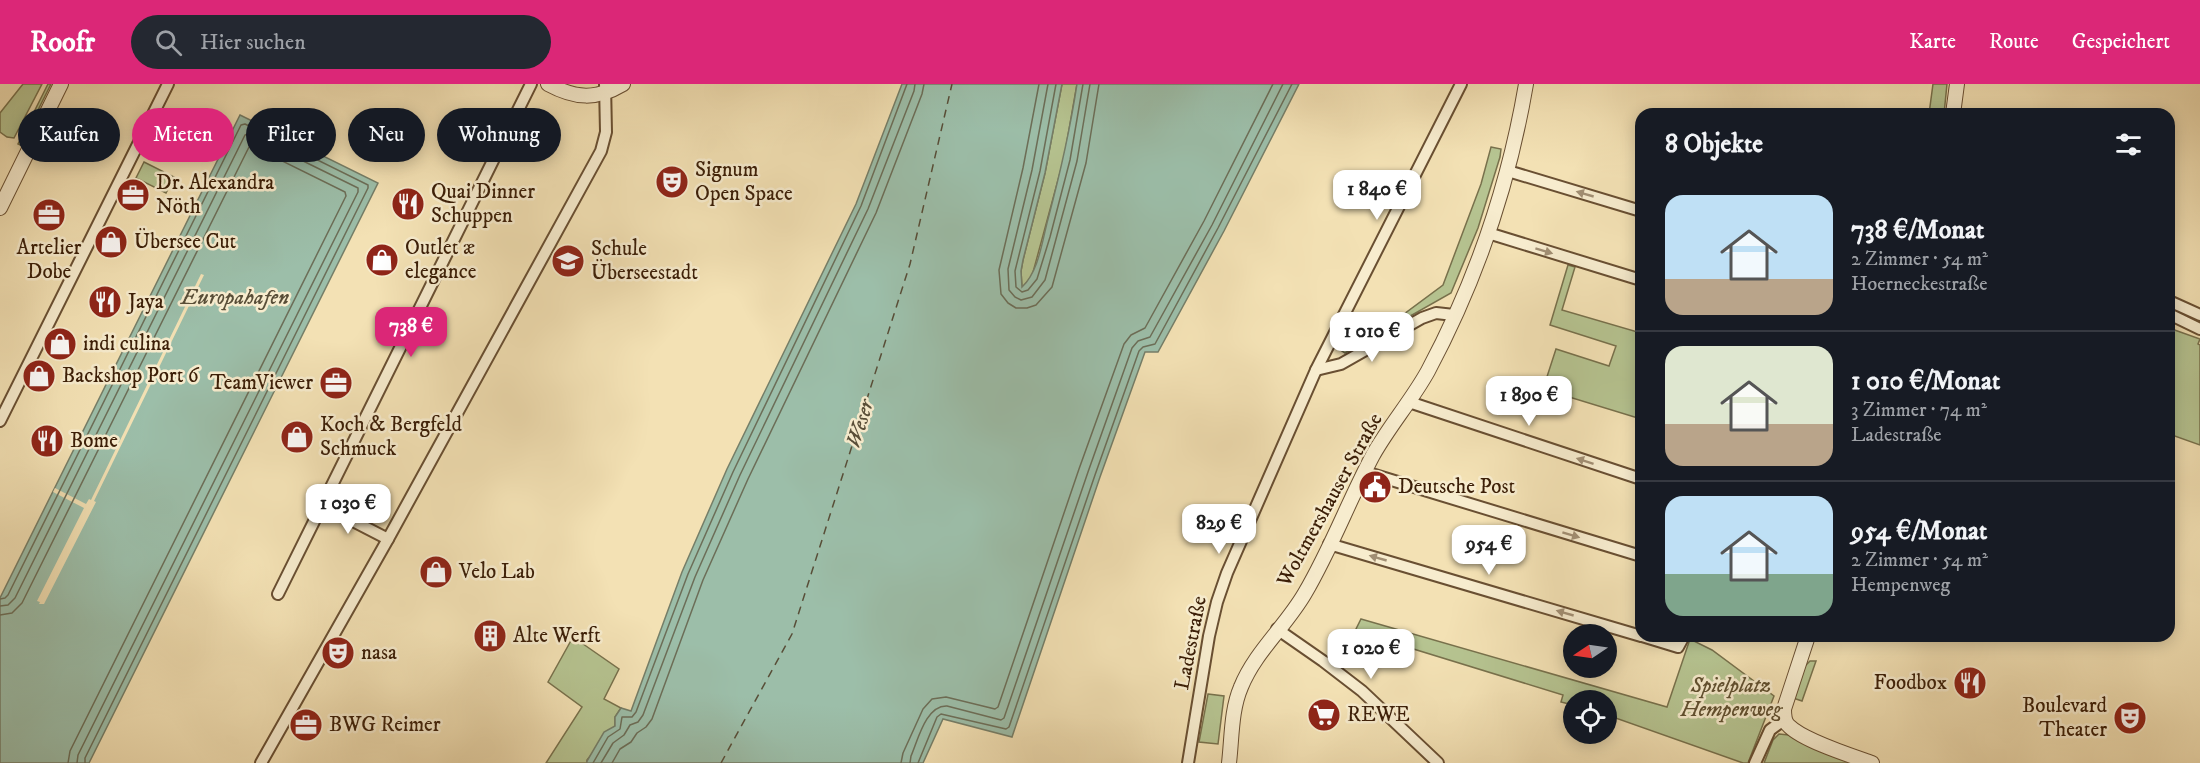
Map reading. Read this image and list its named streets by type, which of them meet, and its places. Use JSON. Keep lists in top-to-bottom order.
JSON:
{
  "streets": {
    "street": ["Woltmershauser Straße", "Ladestraße"]
  },
  "water": ["Europahafen", "Weser"],
  "parks": ["Spielplatz Hempenweg"],
  "places": {
    "theatre": ["Signum Open Space", "nasa", "Boulevard Theater"],
    "office": [
      "Dr. Alexandra Nöth",
      "Artelier Dobe",
      "TeamViewer",
      "BWG Reimer"
    ],
    "restaurant": [
      "Quai Dinner Schuppen",
      "Jaya",
      "Bome",
      "Foodbox"
    ],
    "shop": [
      "Übersee Cut",
      "Outlet æ elegance",
      "indi culina",
      "Backshop Port 6",
      "Koch & Bergfeld Schmuck",
      "Velo Lab"
    ],
    "school or university": ["Schule Überseestadt"],
    "public building": ["Deutsche Post"],
    "building": ["Alte Werft"],
    "supermarket": ["REWE"]
  },
  "north": "left",
  "page": {
    "header": "Roofr",
    "search": "Hier suchen",
    "nav": ["Karte", "Route", "Gespeichert"],
    "chip": [
      "Kaufen",
      "Mieten",
      "Filter",
      "Neu",
      "Wohnung"
    ],
    "heading": "8 Objekte",
    "price": [
      "1 840 €",
      "738 €",
      "1 010 €",
      "1 890 €",
      "1 030 €",
      "829 €",
      "954 €",
      "1 020 €"
    ],
    "list": [
      {
        "name": "738 €/Monat",
        "note": "2 Zimmer · 54 m² · Hoerneckestraße"
      },
      {
        "name": "1 010 €/Monat",
        "note": "3 Zimmer · 74 m² · Ladestraße"
      },
      {
        "name": "954 €/Monat",
        "note": "2 Zimmer · 54 m² · Hempenweg"
      }
    ]
  }
}
